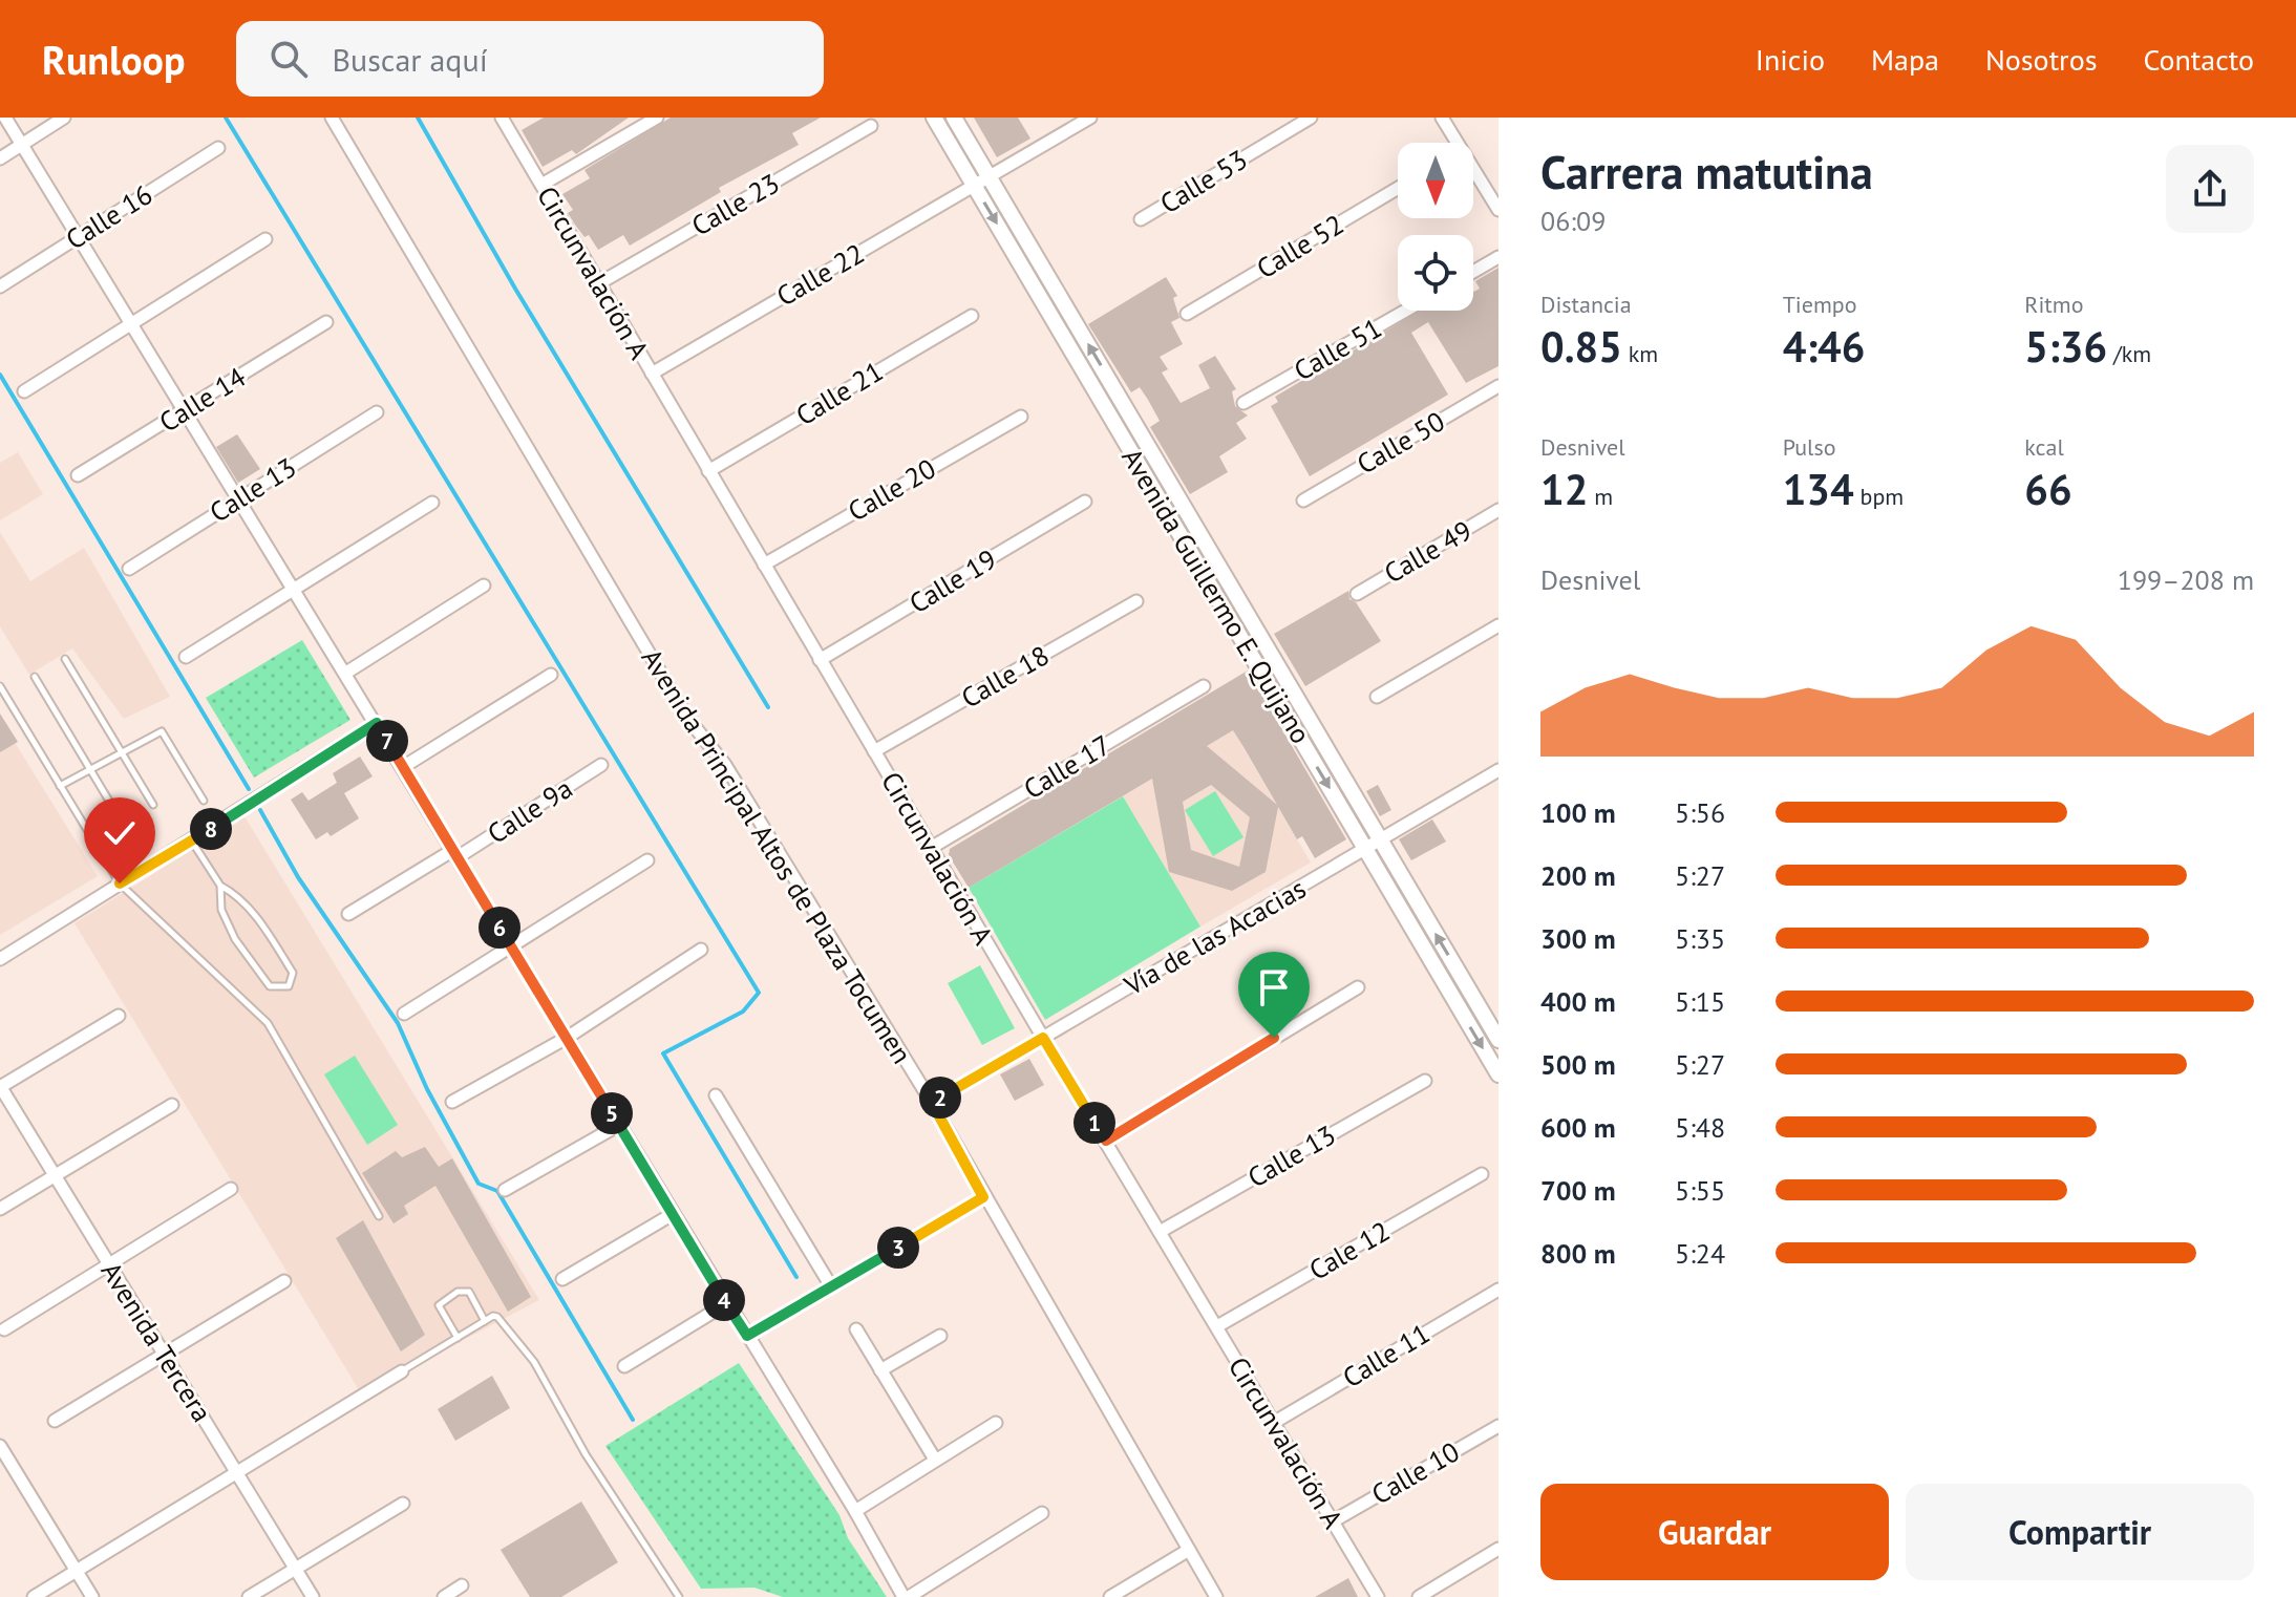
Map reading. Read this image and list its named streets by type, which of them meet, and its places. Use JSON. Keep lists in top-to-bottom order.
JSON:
{
  "streets": {
    "street": [
      "Calle 53",
      "Calle 23",
      "Calle 16",
      "Calle 52",
      "Circunvalación A",
      "Calle 22",
      "Calle 51",
      "Calle 21",
      "Calle 14",
      "Calle 50",
      "Calle 13",
      "Calle 20",
      "Calle 49",
      "Calle 19",
      "Avenida Guillermo E. Quijano",
      "Calle 18",
      "Calle 17",
      "Calle 9a",
      "Avenida Principal Altos de Plaza Tocumen",
      "Vía de las Acacias",
      "Cale 12",
      "Avenida Tercera",
      "Calle 11",
      "Calle 10"
    ]
  },
  "crossings": [
    ["Calle 23", "Circunvalación A"],
    ["Circunvalación A", "Calle 22"],
    ["Circunvalación A", "Calle 21"],
    ["Circunvalación A", "Calle 13"],
    ["Circunvalación A", "Calle 20"],
    ["Circunvalación A", "Calle 19"],
    ["Circunvalación A", "Calle 18"],
    ["Circunvalación A", "Calle 17"],
    ["Circunvalación A", "Vía de las Acacias"],
    ["Circunvalación A", "Cale 12"],
    ["Circunvalación A", "Calle 11"],
    ["Circunvalación A", "Calle 10"],
    ["Calle 22", "Avenida Guillermo E. Quijano"],
    ["Avenida Guillermo E. Quijano", "Vía de las Acacias"],
    ["Avenida Principal Altos de Plaza Tocumen", "Vía de las Acacias"]
  ],
  "north": "bottom",
  "page": {
    "header": "Runloop",
    "search": "Buscar aquí",
    "nav": [
      "Inicio",
      "Mapa",
      "Nosotros",
      "Contacto"
    ],
    "heading": ["Carrera matutina", "06:09"],
    "stats": [
      ["Distancia", "0.85 km"],
      ["Tiempo", "4:46"],
      ["Ritmo", "5:36 /km"],
      ["Desnivel", "12 m"],
      ["Pulso", "134 bpm"],
      ["kcal", "66"]
    ],
    "chart": ["Desnivel", "199–208 m"],
    "pins": [
      "7",
      "8",
      "6",
      "2",
      "5",
      "1",
      "3",
      "4"
    ],
    "list": [
      {
        "name": "100 m",
        "note": "5:56"
      },
      {
        "name": "200 m",
        "note": "5:27"
      },
      {
        "name": "300 m",
        "note": "5:35"
      },
      {
        "name": "400 m",
        "note": "5:15"
      },
      {
        "name": "500 m",
        "note": "5:27"
      },
      {
        "name": "600 m",
        "note": "5:48"
      },
      {
        "name": "700 m",
        "note": "5:55"
      },
      {
        "name": "800 m",
        "note": "5:24"
      }
    ],
    "buttons": ["Guardar", "Compartir"]
  }
}
